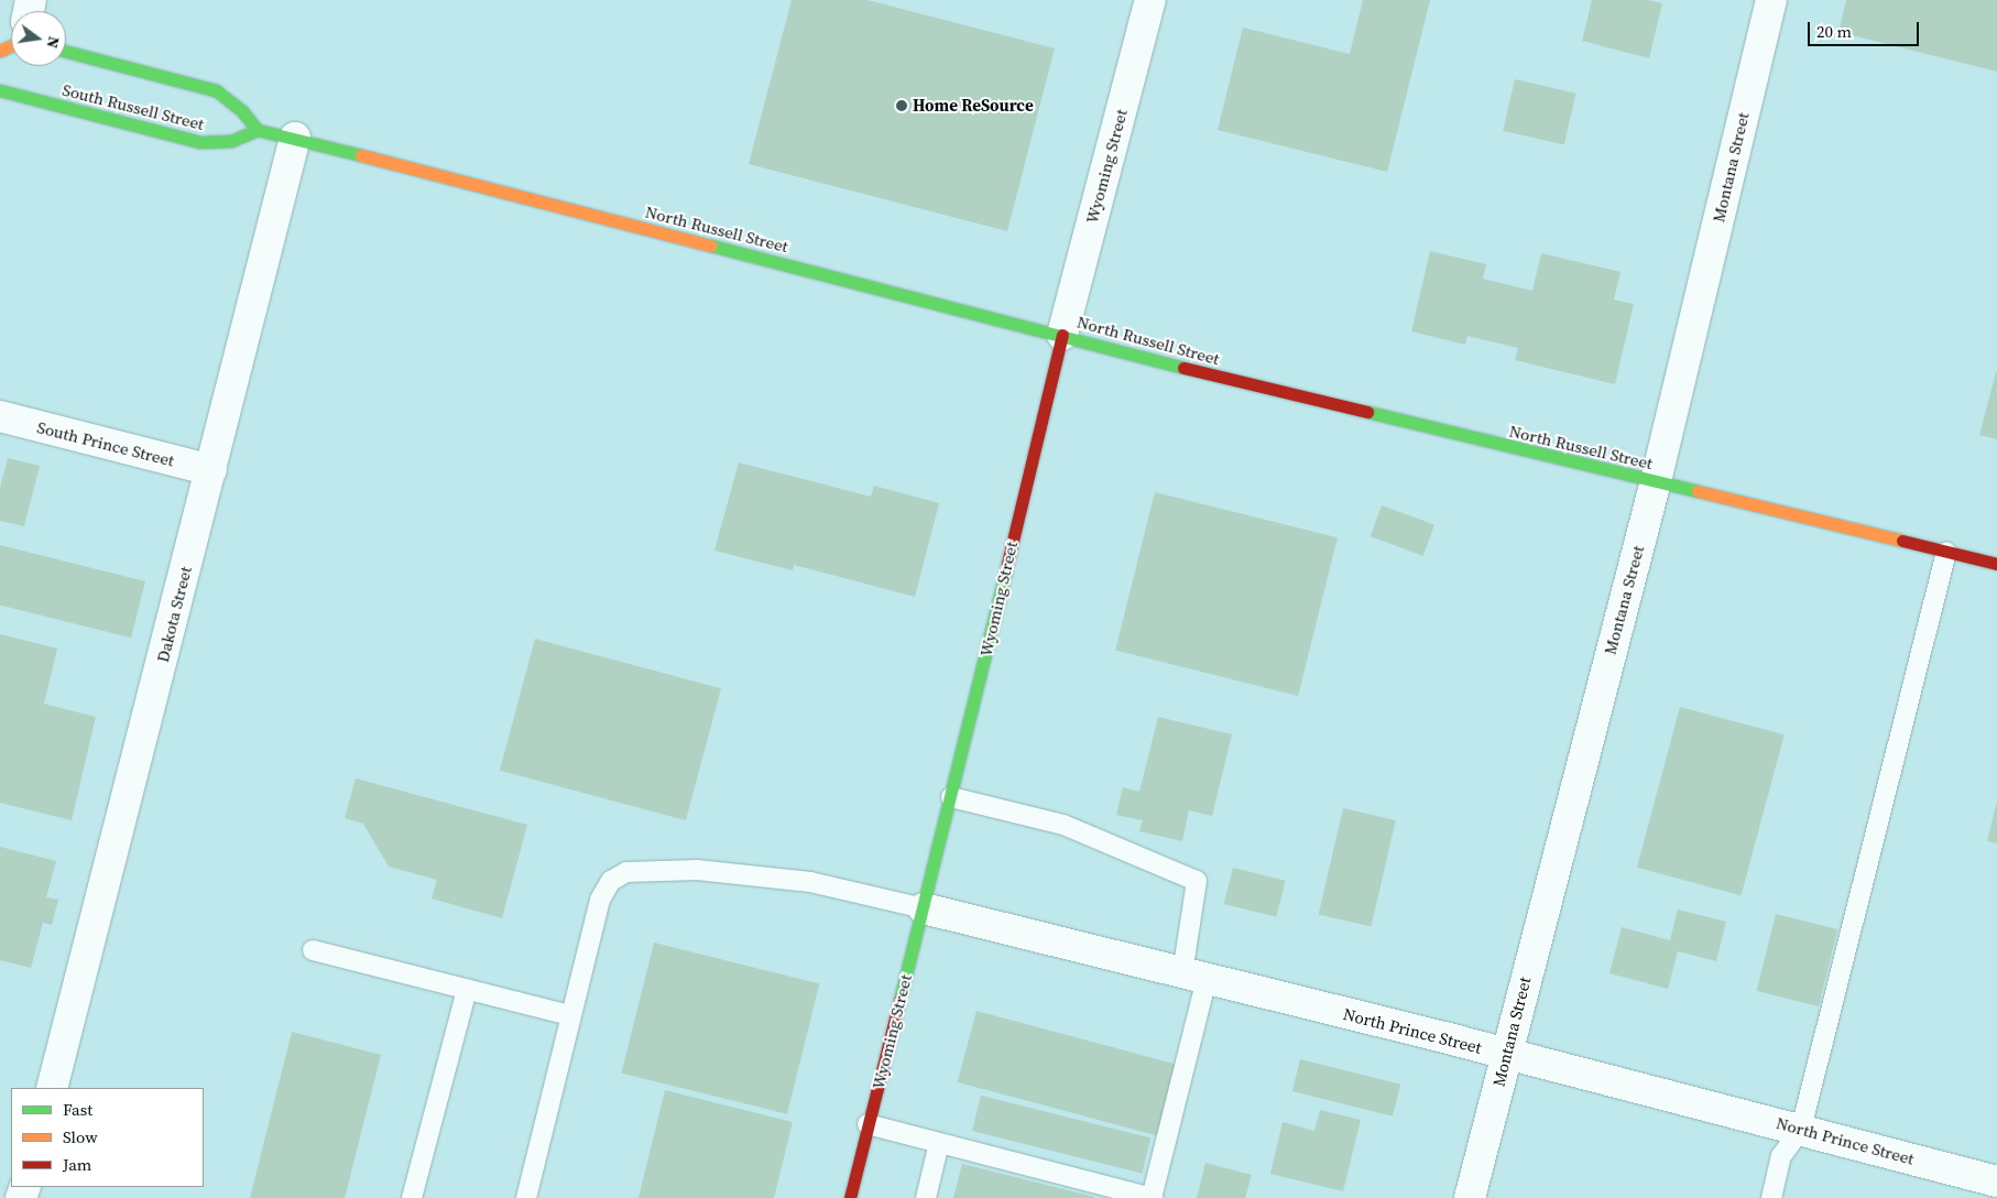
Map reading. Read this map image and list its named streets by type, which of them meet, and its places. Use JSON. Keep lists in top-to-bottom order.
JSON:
{
  "streets": {
    "main road": ["South Russell Street", "Wyoming Street", "North Russell Street"],
    "street": [
      "Montana Street",
      "South Prince Street",
      "Dakota Street",
      "North Prince Street"
    ]
  },
  "crossings": [
    ["Wyoming Street", "North Russell Street"],
    ["Wyoming Street", "North Prince Street"],
    ["Montana Street", "North Russell Street"],
    ["Montana Street", "North Prince Street"],
    ["North Russell Street", "Dakota Street"],
    ["South Prince Street", "Dakota Street"]
  ],
  "places": ["Home ReSource"],
  "legend": ["Fast", "Slow", "Jam"],
  "scale_bar": "20 m",
  "north": "right"
}
